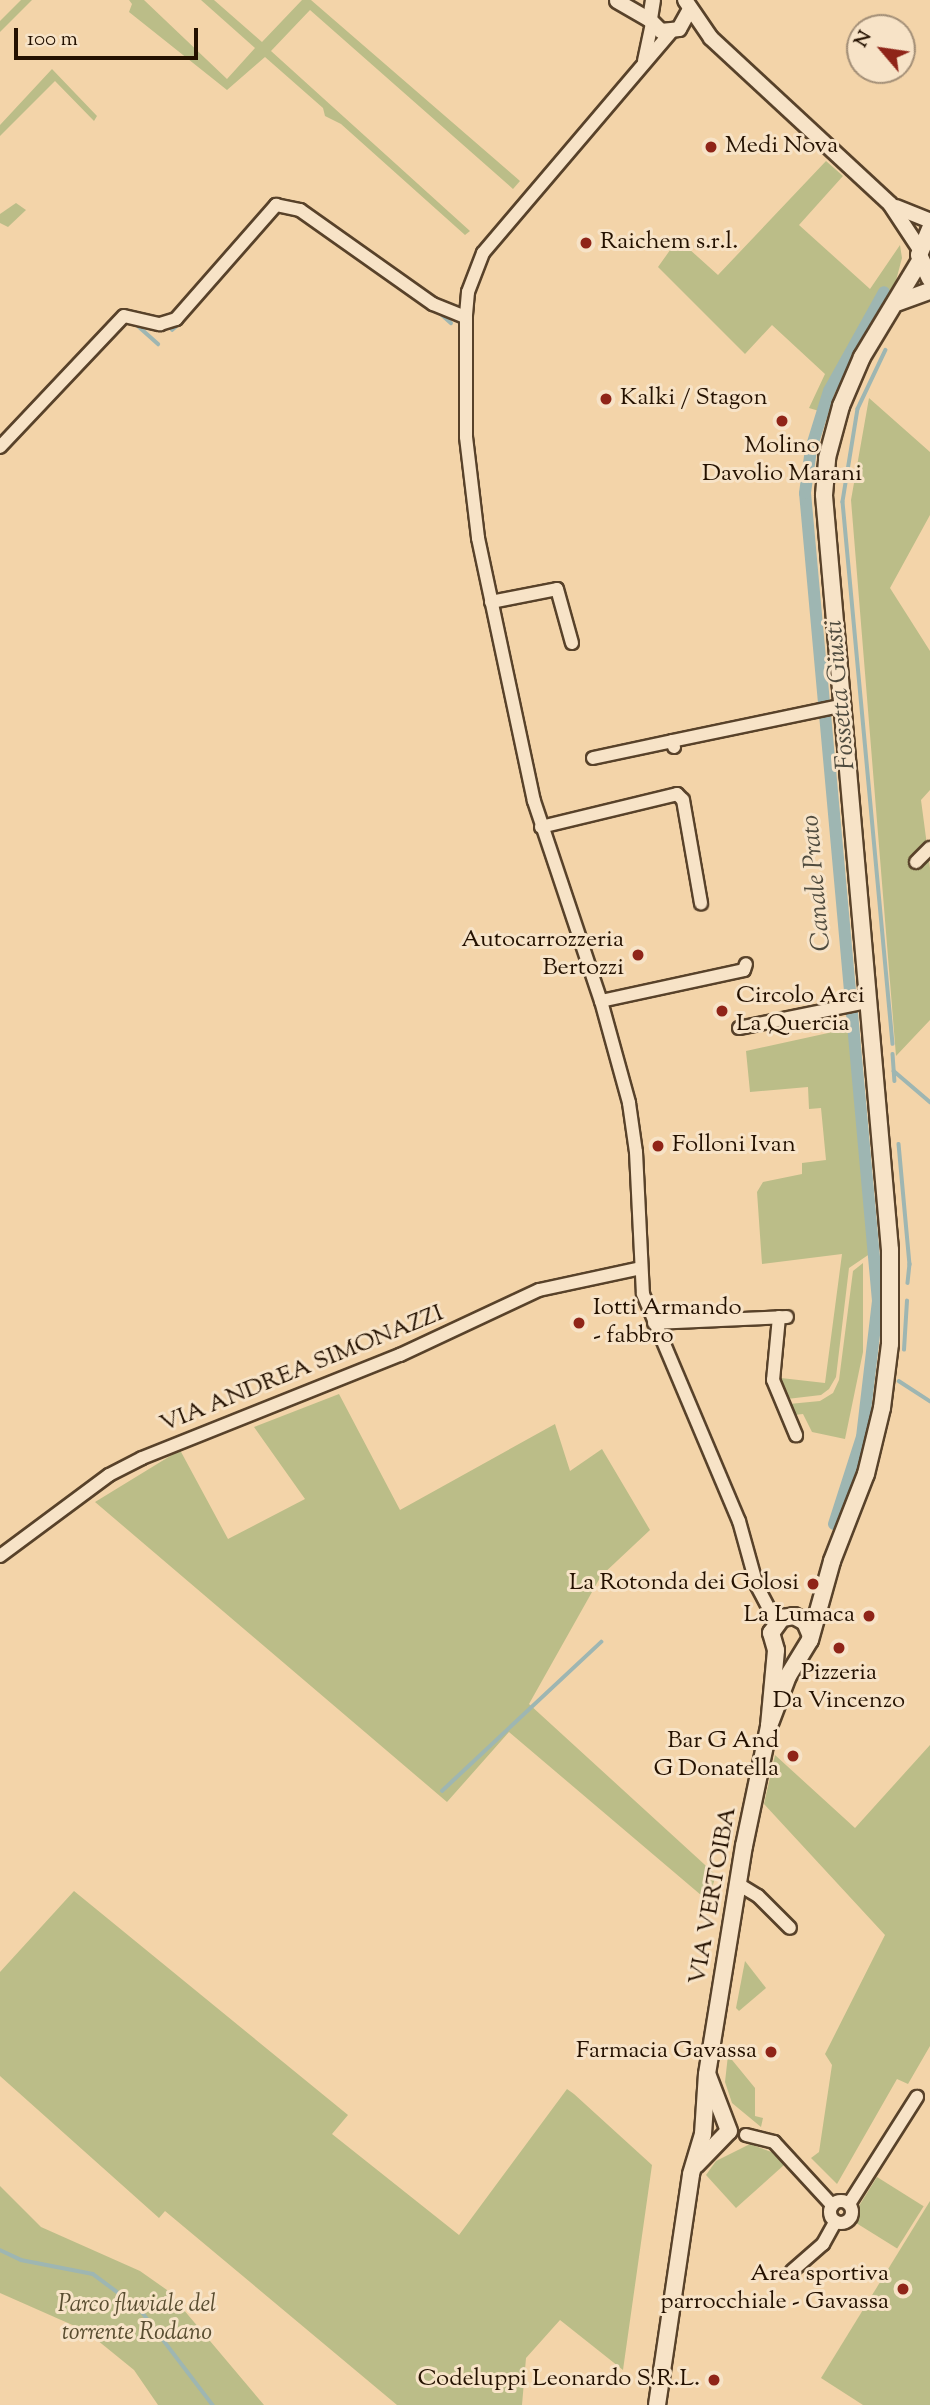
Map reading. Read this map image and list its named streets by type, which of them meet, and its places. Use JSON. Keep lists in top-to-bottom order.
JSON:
{
  "streets": {
    "main road": ["VIA VERTOIBA"],
    "street": ["VIA ANDREA SIMONAZZI"]
  },
  "water": ["Fossetta Giusti", "Canale Prato"],
  "parks": ["Parco fluviale del torrente Rodano"],
  "places": [
    "Medi Nova",
    "Raichem s.r.l.",
    "Kalki / Stagon",
    "Molino Davolio Marani",
    "Autocarrozzeria Bertozzi",
    "Circolo Arci La Quercia",
    "Folloni Ivan",
    "Iotti Armando - fabbro",
    "La Rotonda dei Golosi",
    "La Lumaca",
    "Pizzeria Da Vincenzo",
    "Bar G And G Donatella",
    "Farmacia Gavassa",
    "Area sportiva parrocchiale - Gavassa",
    "Codeluppi Leonardo S.R.L."
  ],
  "scale_bar": "100 m",
  "north": "top left"
}
